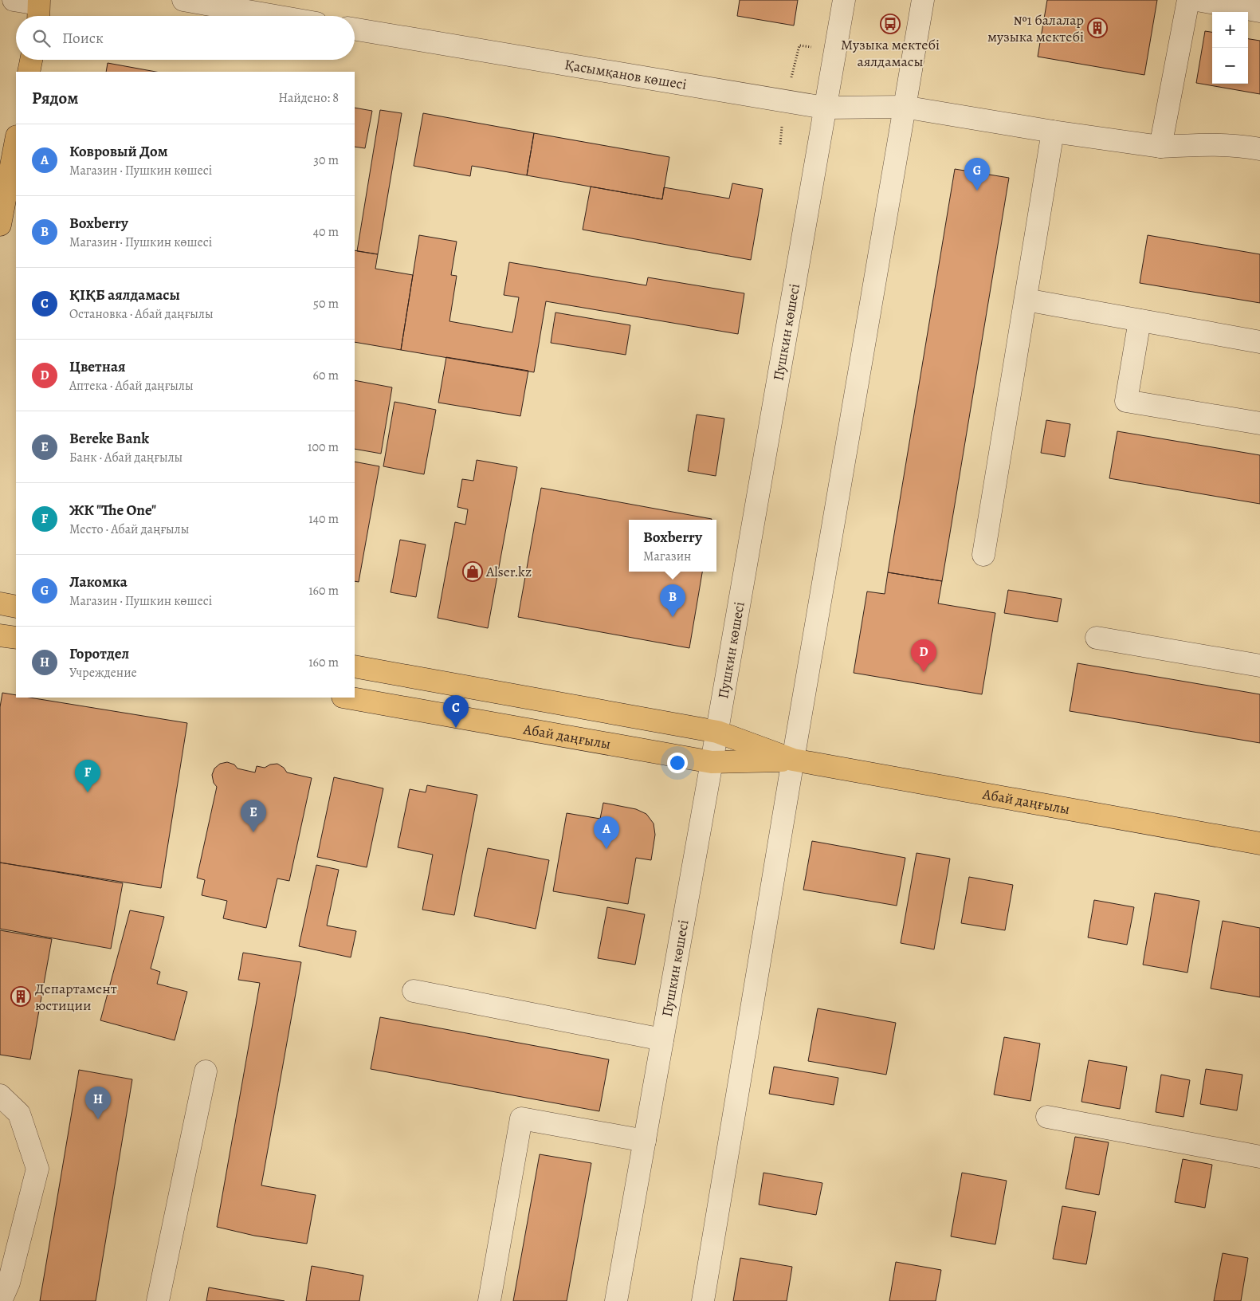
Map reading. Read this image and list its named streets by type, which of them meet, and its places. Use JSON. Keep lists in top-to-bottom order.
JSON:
{
  "streets": {
    "main road": ["Абай даңғылы"],
    "street": ["Қасымқанов көшесі", "Пушкин көшесі"]
  },
  "crossings": [
    ["Қасымқанов көшесі", "Пушкин көшесі"],
    ["Пушкин көшесі", "Абай даңғылы"]
  ],
  "places": {
    "bus stop": ["Музыка мектебі аялдамасы"],
    "building": ["№1 балалар музыка мектебі", "Департамент юстиции"],
    "shop": ["Alser.kz"]
  },
  "page": {
    "map_buttons": ["+", "−"],
    "search": "Поиск",
    "heading": ["Рядом", "Найдено: 8"],
    "list": [
      {
        "mark": "A",
        "name": "Ковровый Дом",
        "note": "Магазин · Пушкин көшесі",
        "value": "30 m"
      },
      {
        "mark": "B",
        "name": "Boxberry",
        "note": "Магазин · Пушкин көшесі",
        "value": "40 m"
      },
      {
        "mark": "C",
        "name": "ҚІҚБ аялдамасы",
        "note": "Остановка · Абай даңғылы",
        "value": "50 m"
      },
      {
        "mark": "D",
        "name": "Цветная",
        "note": "Аптека · Абай даңғылы",
        "value": "60 m"
      },
      {
        "mark": "E",
        "name": "Bereke Bank",
        "note": "Банк · Абай даңғылы",
        "value": "100 m"
      },
      {
        "mark": "F",
        "name": "ЖК \"The One\"",
        "note": "Место · Абай даңғылы",
        "value": "140 m"
      },
      {
        "mark": "G",
        "name": "Лакомка",
        "note": "Магазин · Пушкин көшесі",
        "value": "160 m"
      },
      {
        "mark": "H",
        "name": "Горотдел",
        "note": "Учреждение",
        "value": "160 m"
      }
    ],
    "pins": [
      "G",
      "B",
      "D",
      "C",
      "F",
      "E",
      "A",
      "H"
    ],
    "popup": ["Boxberry", "Магазин"]
  }
}
